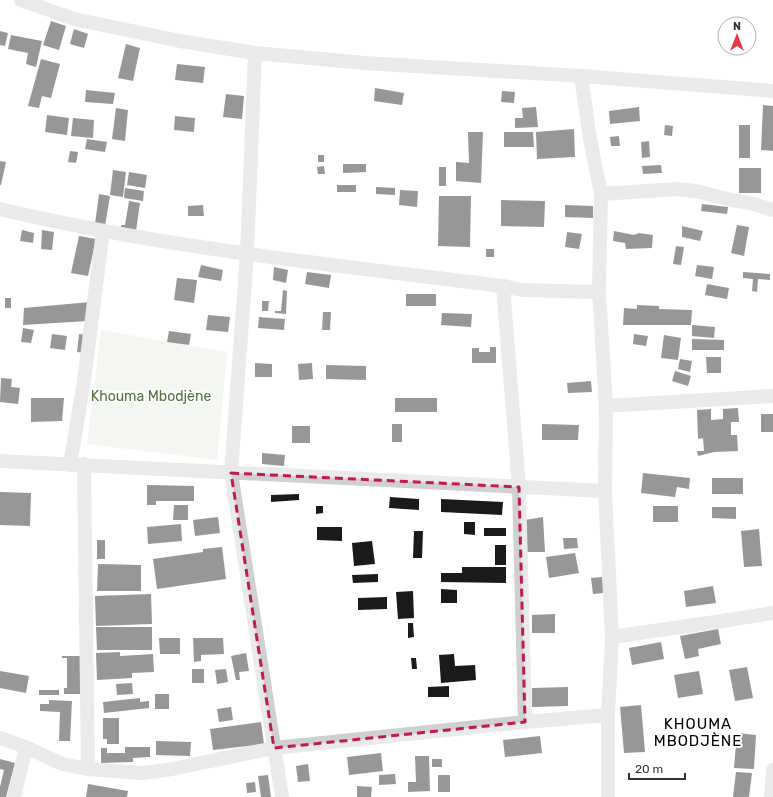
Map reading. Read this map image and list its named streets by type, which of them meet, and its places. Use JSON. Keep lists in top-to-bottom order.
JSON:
{
  "districts": ["KHOUMA MBODJÈNE"],
  "parks": ["Khouma Mbodjène"],
  "scale_bar": "20 m",
  "north": "top"
}
